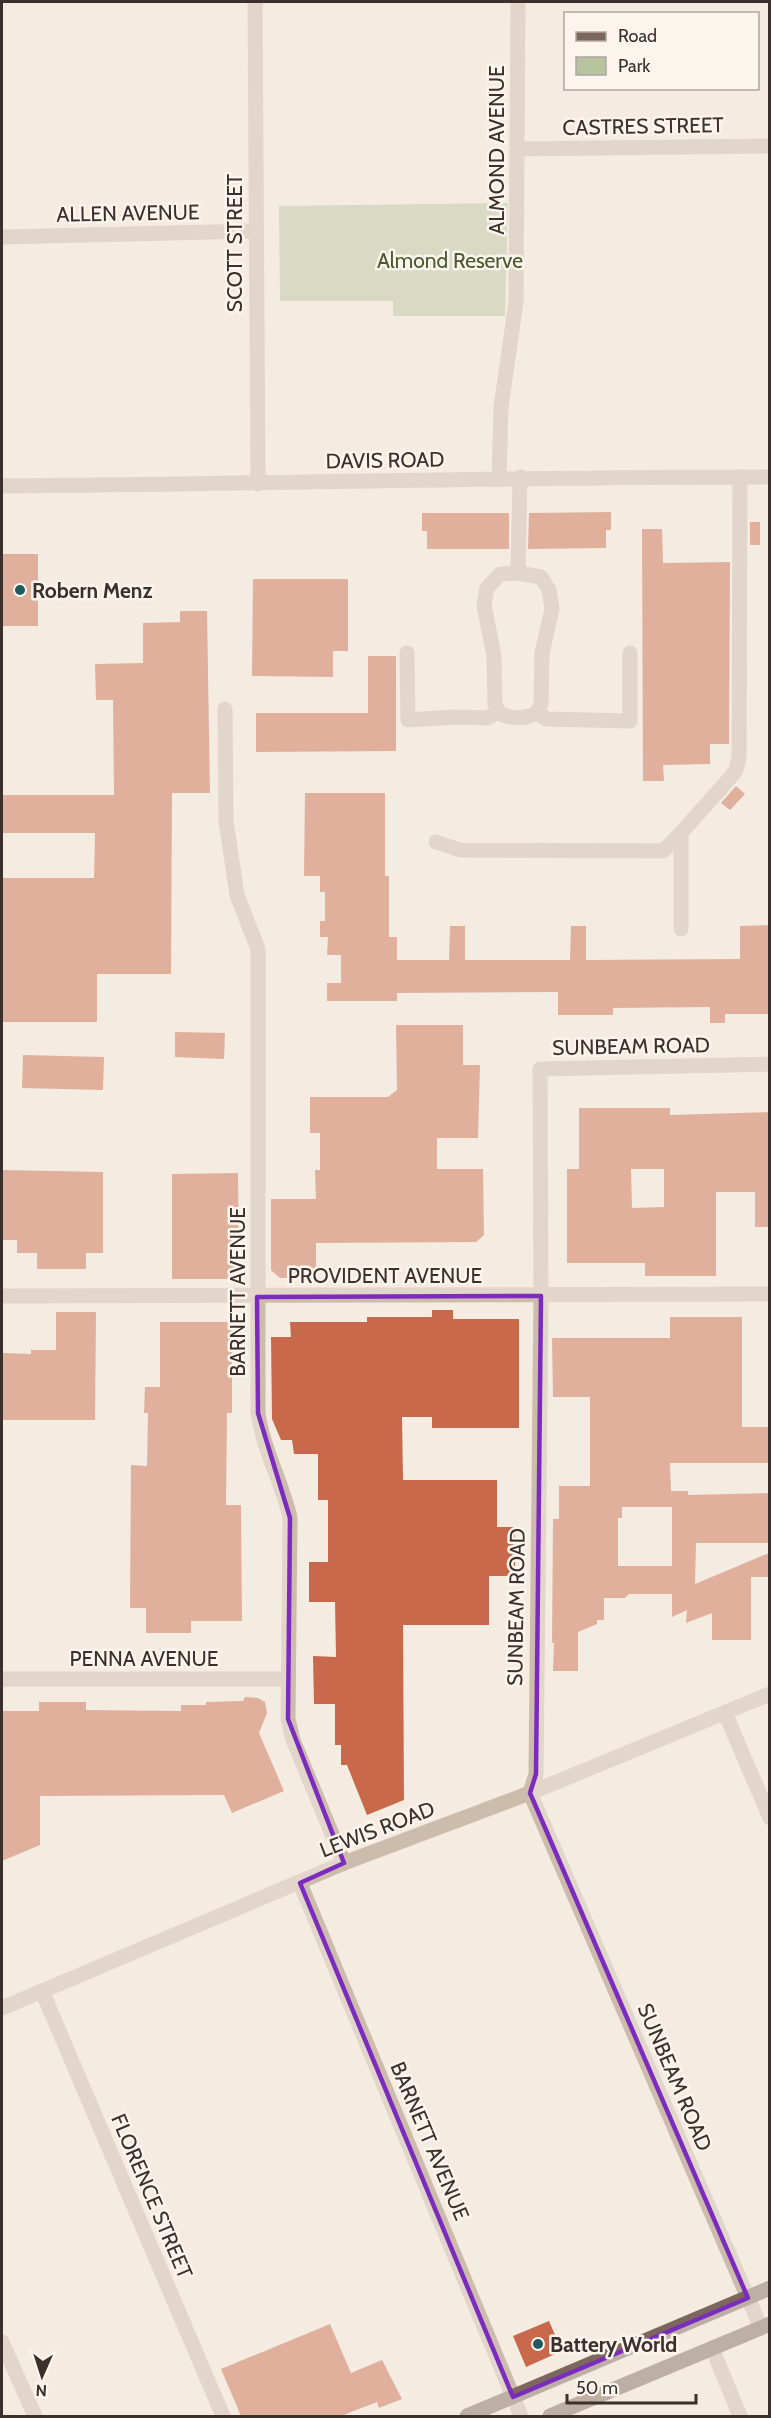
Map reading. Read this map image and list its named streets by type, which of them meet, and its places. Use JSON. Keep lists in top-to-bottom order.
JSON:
{
  "streets": {
    "street": [
      "CASTRES STREET",
      "ALMOND AVENUE",
      "ALLEN AVENUE",
      "SCOTT STREET",
      "DAVIS ROAD",
      "SUNBEAM ROAD",
      "PROVIDENT AVENUE",
      "BARNETT AVENUE",
      "PENNA AVENUE",
      "LEWIS ROAD",
      "FLORENCE STREET"
    ]
  },
  "crossings": [
    ["CASTRES STREET", "ALMOND AVENUE"],
    ["ALMOND AVENUE", "DAVIS ROAD"],
    ["ALLEN AVENUE", "SCOTT STREET"],
    ["SCOTT STREET", "DAVIS ROAD"],
    ["SUNBEAM ROAD", "PROVIDENT AVENUE"],
    ["SUNBEAM ROAD", "LEWIS ROAD"],
    ["PROVIDENT AVENUE", "BARNETT AVENUE"],
    ["BARNETT AVENUE", "PENNA AVENUE"],
    ["BARNETT AVENUE", "LEWIS ROAD"],
    ["LEWIS ROAD", "FLORENCE STREET"]
  ],
  "parks": ["Almond Reserve"],
  "places": ["Robern Menz", "Battery World"],
  "legend": ["Road", "Park"],
  "scale_bar": "50 m",
  "north": "bottom"
}
